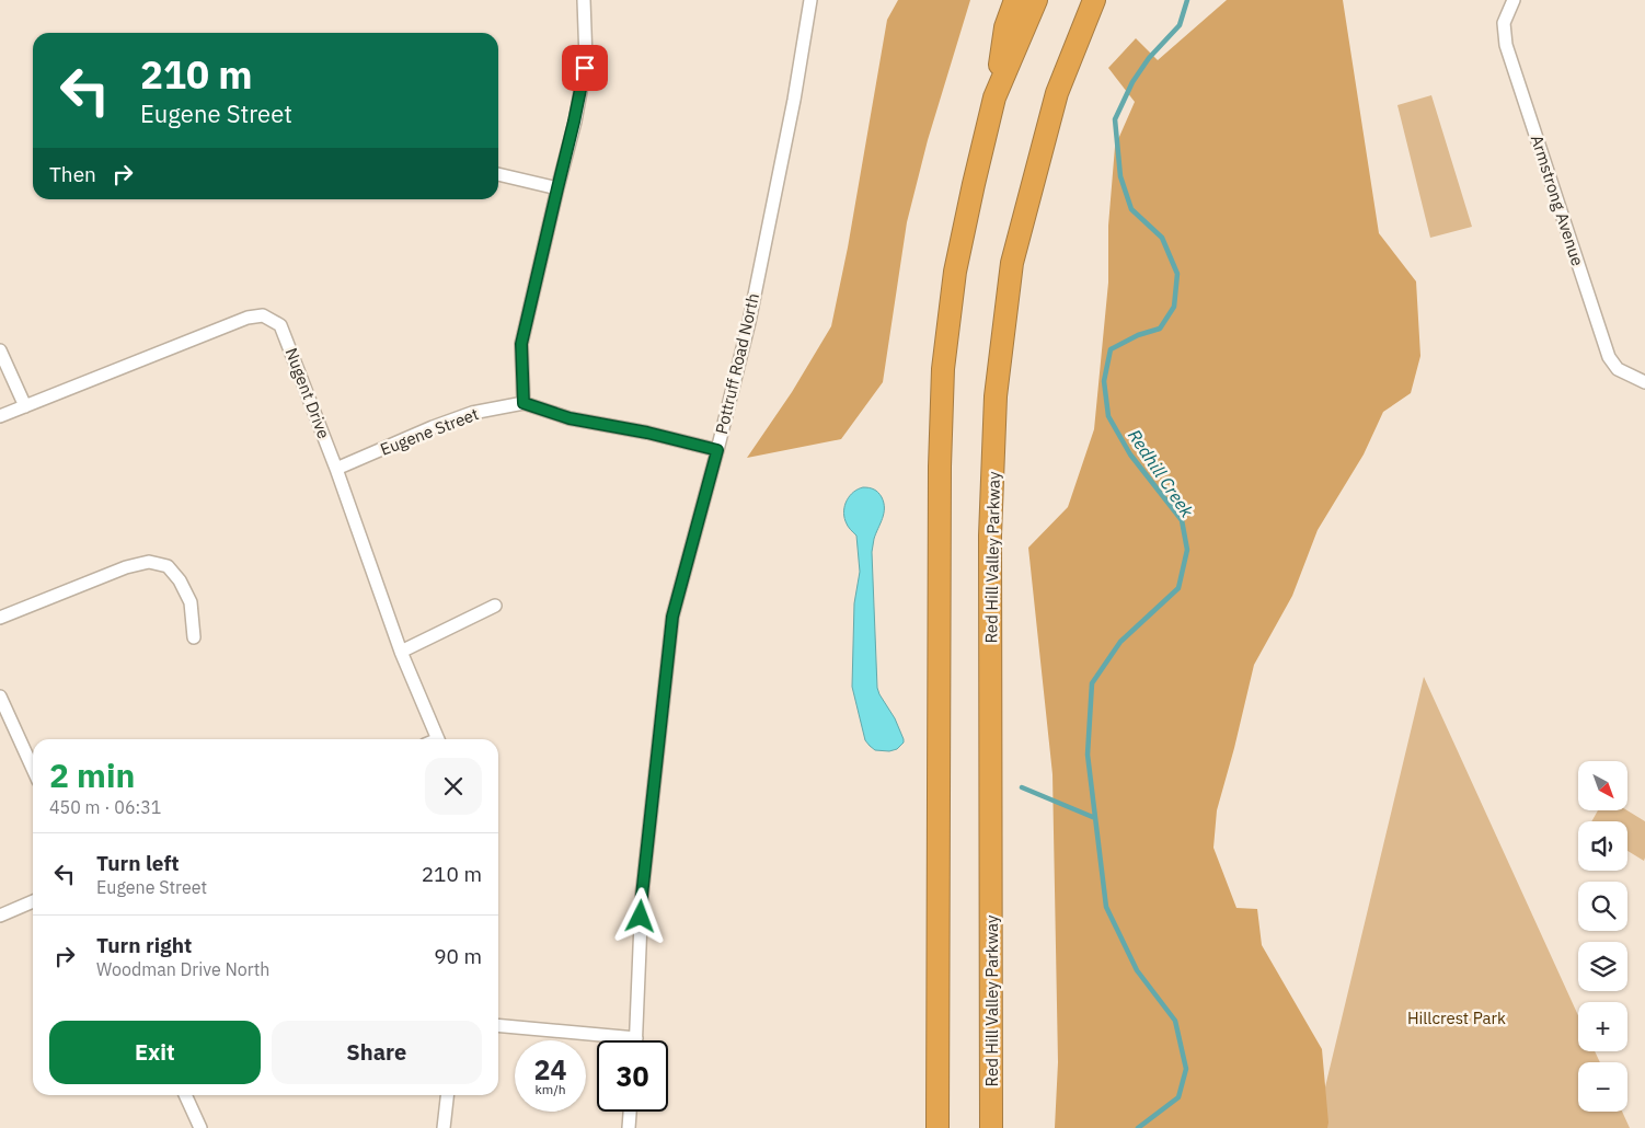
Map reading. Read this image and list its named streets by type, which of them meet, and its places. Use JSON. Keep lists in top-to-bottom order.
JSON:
{
  "streets": {
    "highway": ["Red Hill Valley Parkway"],
    "street": [
      "Armstrong Avenue",
      "Pottruff Road North",
      "Nugent Drive",
      "Eugene Street"
    ]
  },
  "crossings": [
    ["Pottruff Road North", "Eugene Street"],
    ["Nugent Drive", "Eugene Street"]
  ],
  "water": ["Redhill Creek"],
  "parks": ["Hillcrest Park"],
  "north": "bottom right",
  "page": {
    "turn": ["210 m", "Eugene Street"],
    "then": "Then",
    "heading": ["2 min", "450 m · 06:31"],
    "map_buttons": ["+", "−"],
    "list": [
      {
        "name": "Turn left",
        "note": "Eugene Street",
        "value": "210 m"
      },
      {
        "name": "Turn right",
        "note": "Woodman Drive North",
        "value": "90 m"
      }
    ],
    "buttons": ["Exit", "Share"],
    "speed": "24 km/h",
    "limit": "30"
  }
}
